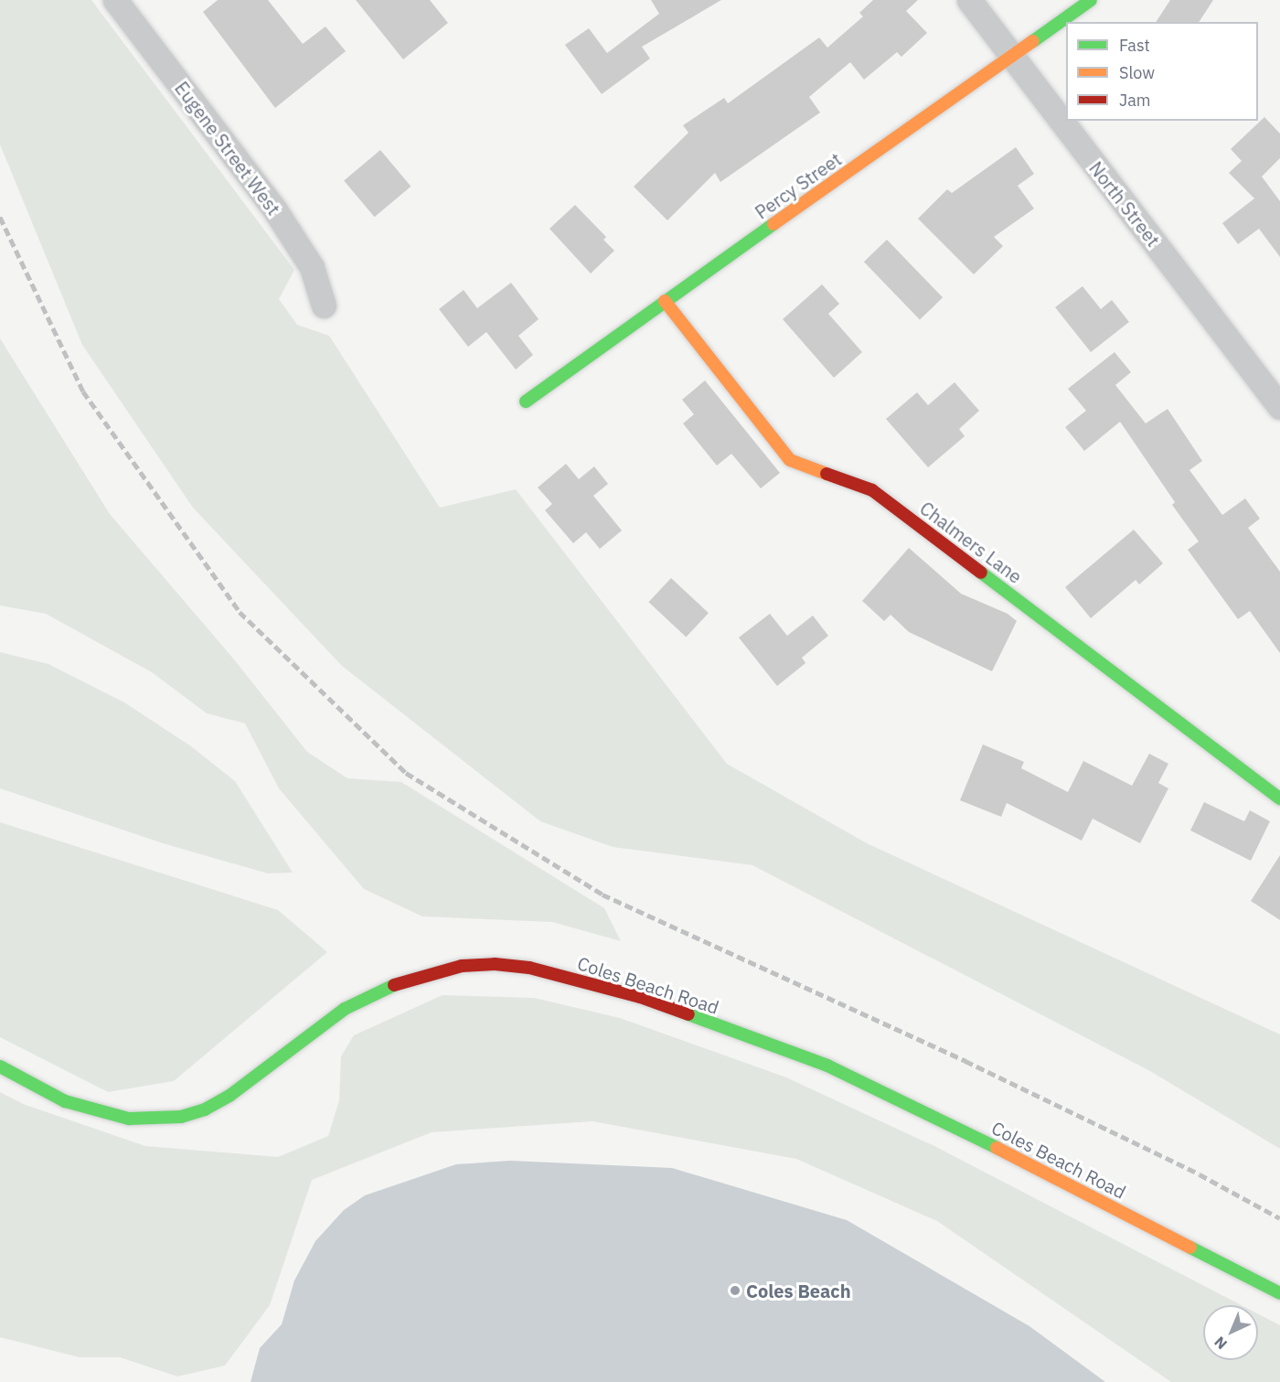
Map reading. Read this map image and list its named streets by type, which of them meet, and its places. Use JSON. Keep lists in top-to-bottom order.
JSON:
{
  "streets": {
    "street": [
      "Eugene Street West",
      "Percy Street",
      "North Street",
      "Chalmers Lane",
      "Coles Beach Road"
    ]
  },
  "crossings": [
    ["Percy Street", "North Street"],
    ["Percy Street", "Chalmers Lane"]
  ],
  "places": ["Coles Beach"],
  "legend": ["Fast", "Slow", "Jam"],
  "north": "bottom left"
}
